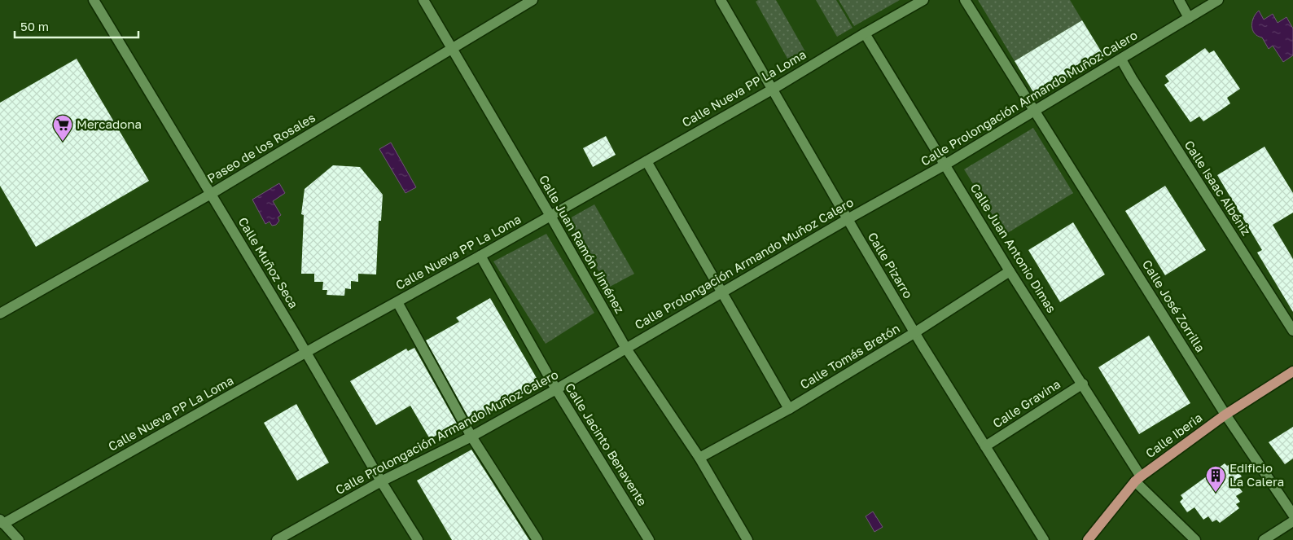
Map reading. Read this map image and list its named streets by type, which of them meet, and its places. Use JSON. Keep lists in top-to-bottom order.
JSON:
{
  "streets": {
    "main road": ["Calle Iberia"],
    "street": [
      "Calle Nueva PP La Loma",
      "Calle Prolongación Armando Muñoz Calero",
      "Paseo de los Rosales",
      "Calle Isaac Albéniz",
      "Calle Juan Ramón Jiménez",
      "Calle Juan Antonio Dimas",
      "Calle Muñoz Seca",
      "Calle Pizarro",
      "Calle José Zorrilla",
      "Calle Tomás Bretón",
      "Calle Gravina",
      "Calle Jacinto Benavente"
    ]
  },
  "crossings": [
    ["Calle Nueva PP La Loma", "Calle Juan Ramón Jiménez"],
    ["Calle Nueva PP La Loma", "Calle Juan Antonio Dimas"],
    ["Calle Nueva PP La Loma", "Calle Muñoz Seca"],
    ["Calle Nueva PP La Loma", "Calle Pizarro"],
    ["Calle Nueva PP La Loma", "Calle Jacinto Benavente"],
    ["Calle Prolongación Armando Muñoz Calero", "Calle Isaac Albéniz"],
    ["Calle Prolongación Armando Muñoz Calero", "Calle Juan Ramón Jiménez"],
    ["Calle Prolongación Armando Muñoz Calero", "Calle Juan Antonio Dimas"],
    ["Calle Prolongación Armando Muñoz Calero", "Calle Muñoz Seca"],
    ["Calle Prolongación Armando Muñoz Calero", "Calle Pizarro"],
    ["Calle Prolongación Armando Muñoz Calero", "Calle José Zorrilla"],
    ["Calle Prolongación Armando Muñoz Calero", "Calle Jacinto Benavente"],
    ["Paseo de los Rosales", "Calle Juan Ramón Jiménez"],
    ["Paseo de los Rosales", "Calle Muñoz Seca"],
    ["Calle Juan Ramón Jiménez", "Calle Tomás Bretón"],
    ["Calle Juan Antonio Dimas", "Calle Tomás Bretón"],
    ["Calle Juan Antonio Dimas", "Calle Gravina"],
    ["Calle Juan Antonio Dimas", "Calle Iberia"],
    ["Calle Pizarro", "Calle Tomás Bretón"],
    ["Calle Pizarro", "Calle Gravina"],
    ["Calle José Zorrilla", "Calle Iberia"]
  ],
  "places": {
    "supermarket": ["Mercadona"],
    "building": ["Edificio La Calera"]
  },
  "scale_bar": "50 m"
}
